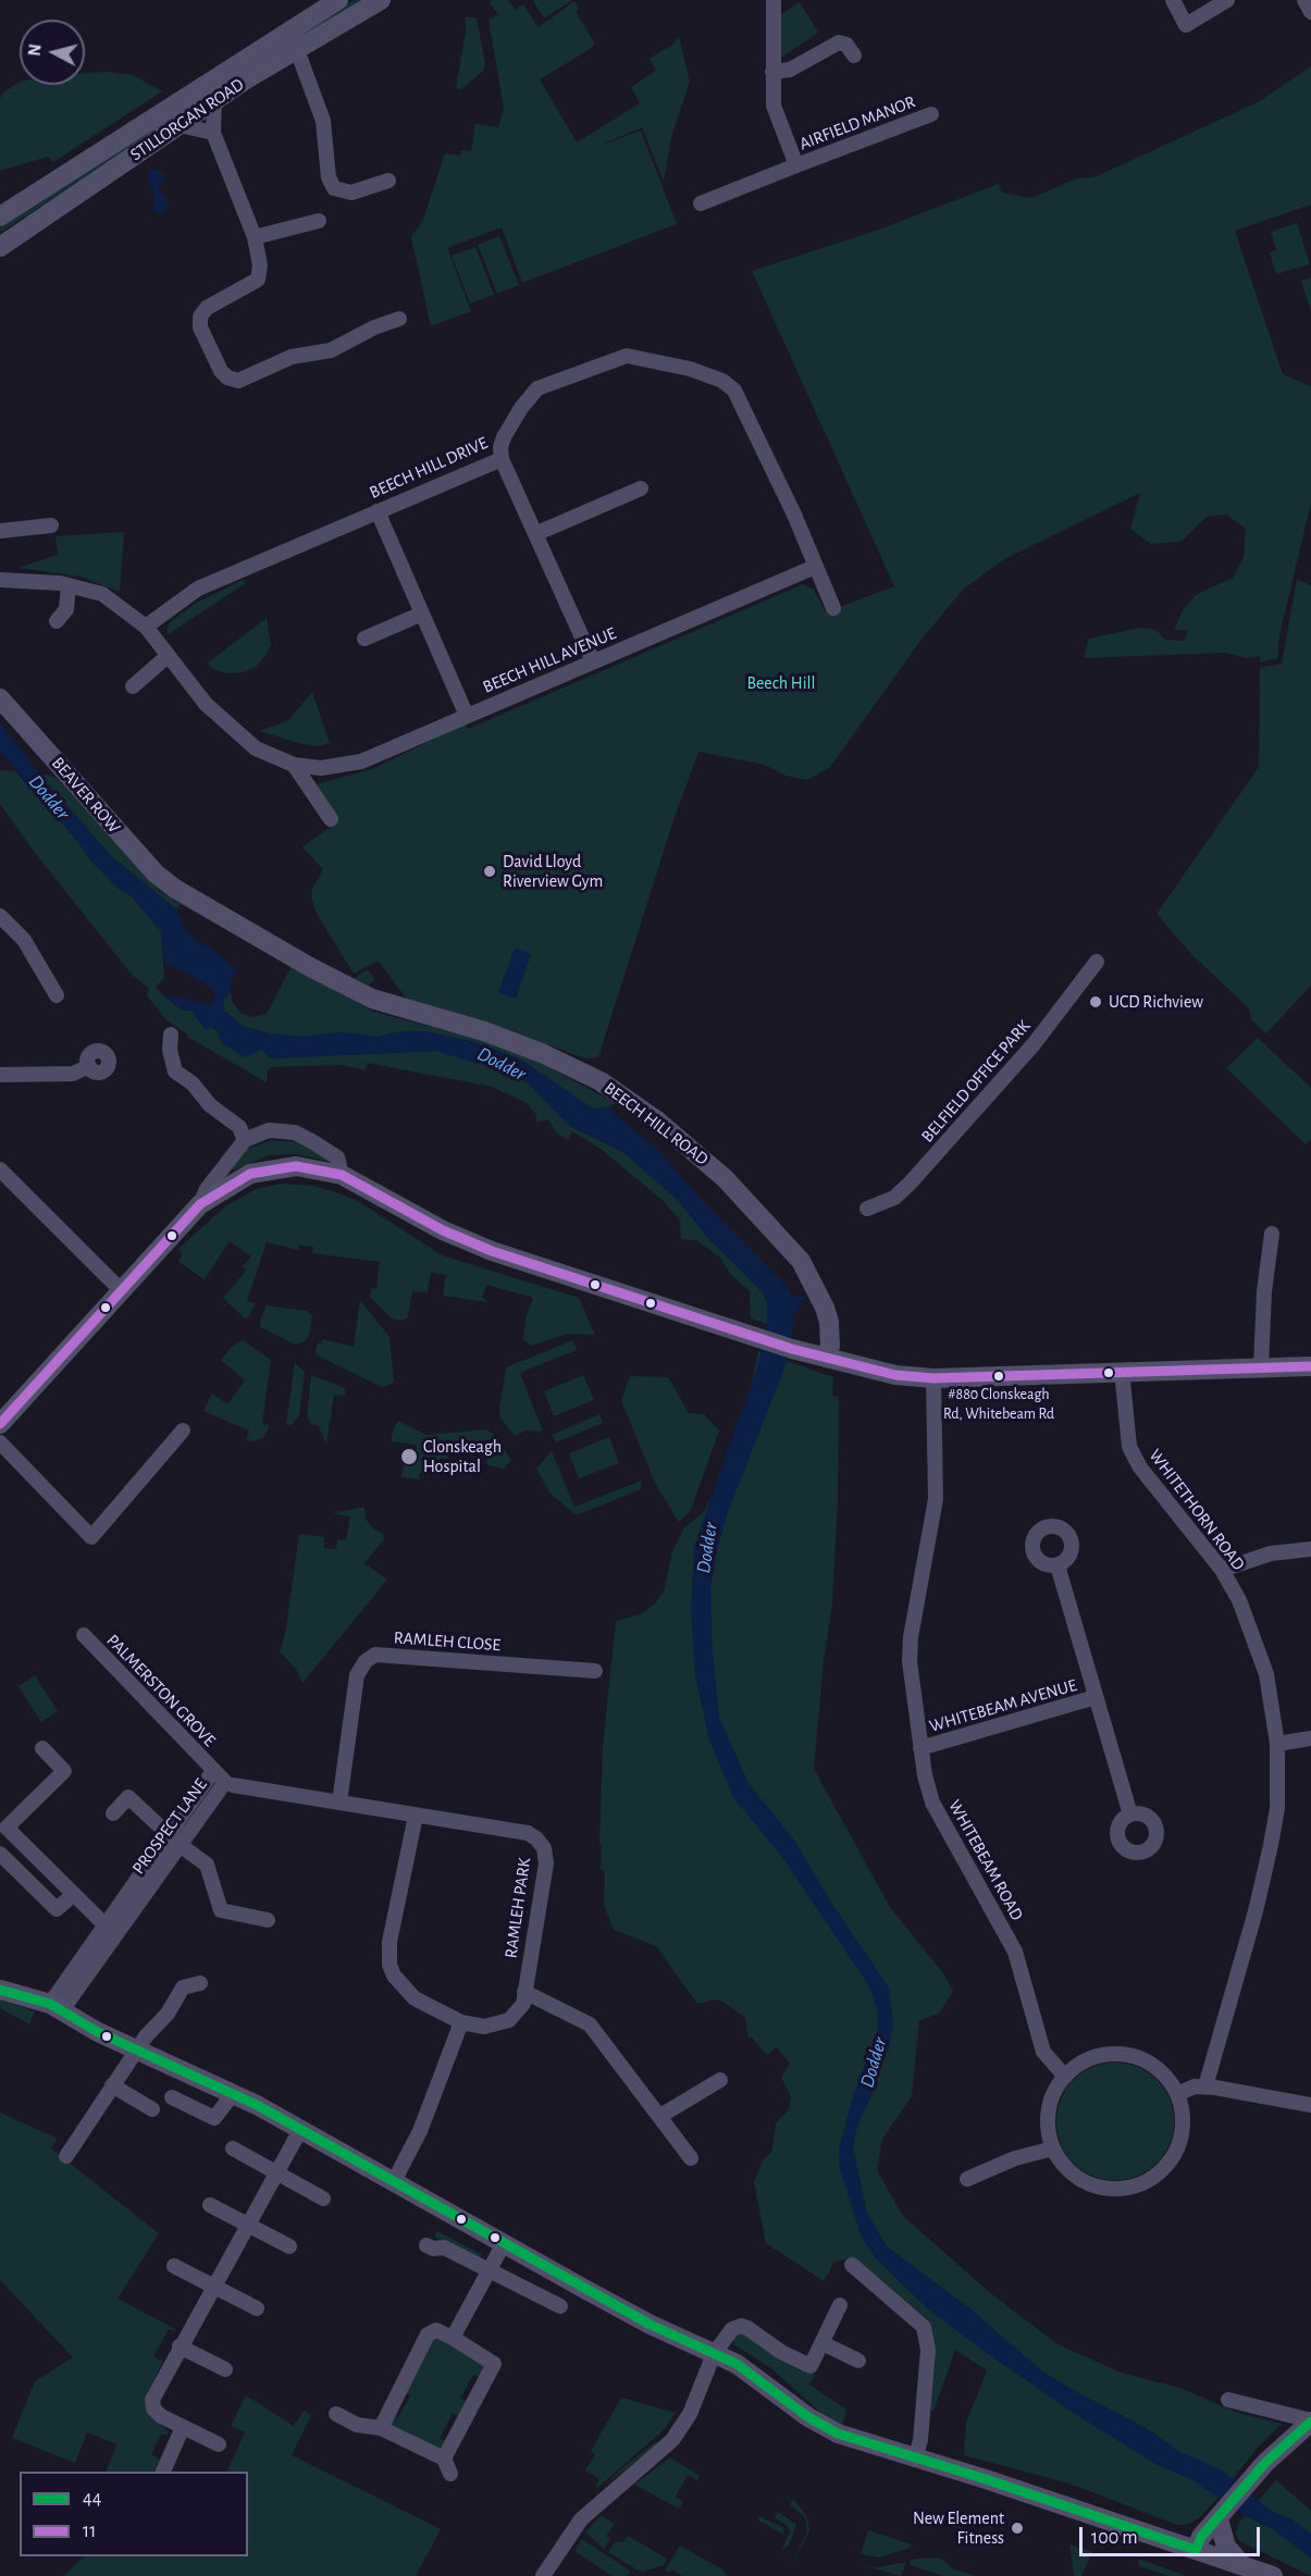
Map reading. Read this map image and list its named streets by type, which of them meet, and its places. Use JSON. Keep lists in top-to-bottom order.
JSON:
{
  "streets": {
    "main road": ["STILLORGAN ROAD", "BEAVER ROW", "BEECH HILL ROAD"],
    "street": [
      "AIRFIELD MANOR",
      "BEECH HILL DRIVE",
      "BEECH HILL AVENUE",
      "BELFIELD OFFICE PARK",
      "WHITETHORN ROAD",
      "RAMLEH CLOSE",
      "PALMERSTON GROVE",
      "WHITEBEAM AVENUE",
      "PROSPECT LANE",
      "WHITEBEAM ROAD",
      "RAMLEH PARK"
    ]
  },
  "crossings": [
    ["BEECH HILL DRIVE", "BEECH HILL AVENUE"],
    ["BEAVER ROW", "BEECH HILL ROAD"],
    ["RAMLEH CLOSE", "RAMLEH PARK"],
    ["PALMERSTON GROVE", "PROSPECT LANE"],
    ["WHITEBEAM AVENUE", "WHITEBEAM ROAD"]
  ],
  "water": ["Dodder"],
  "parks": ["Beech Hill"],
  "places": [
    "David Lloyd Riverview Gym",
    "UCD Richview",
    "#880 Clonskeagh Rd, Whitebeam Rd",
    "Clonskeagh Hospital",
    "New Element Fitness"
  ],
  "lines": ["transit line 11", "transit line 44"],
  "legend": ["44", "11"],
  "scale_bar": "100 m",
  "north": "left"
}
